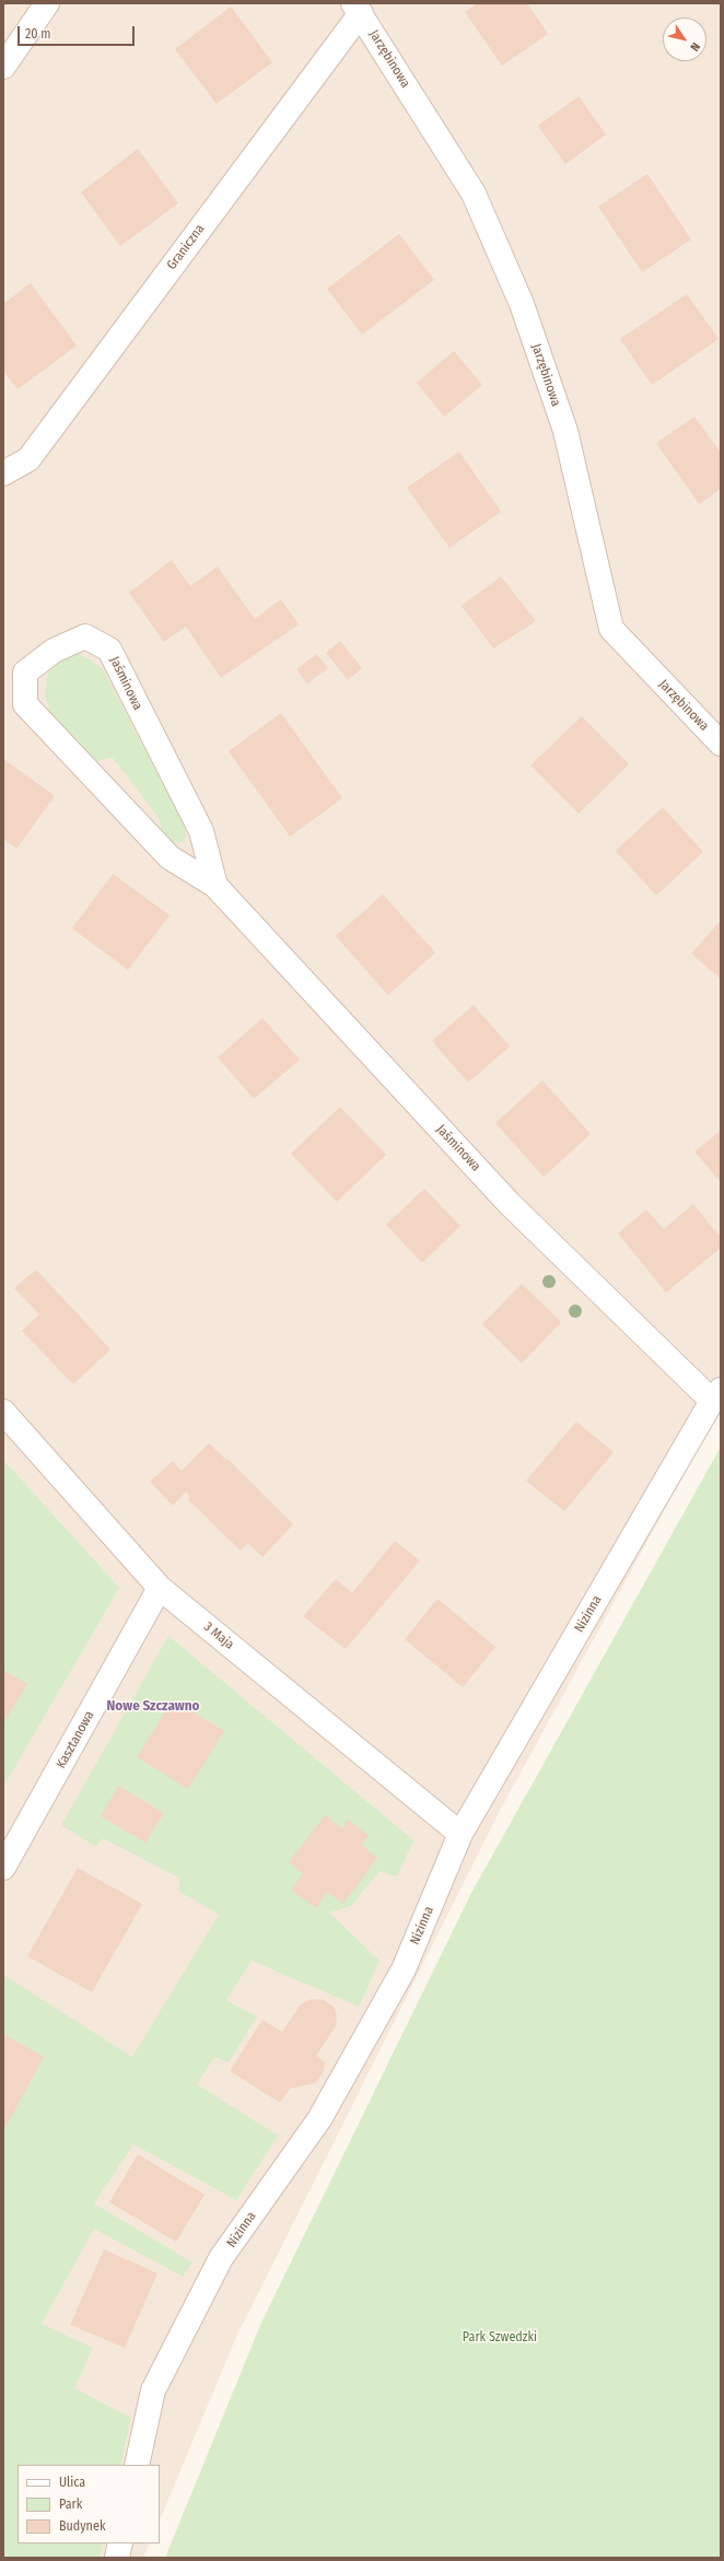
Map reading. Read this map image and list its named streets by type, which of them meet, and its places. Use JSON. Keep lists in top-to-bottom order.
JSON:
{
  "streets": {
    "street": [
      "Jarzębinowa",
      "Graniczna",
      "Jaśminowa",
      "Nizinna",
      "3 Maja",
      "Kasztanowa"
    ]
  },
  "crossings": [
    ["Jarzębinowa", "Graniczna"],
    ["Jaśminowa", "Nizinna"],
    ["Nizinna", "3 Maja"],
    ["3 Maja", "Kasztanowa"]
  ],
  "districts": ["Nowe Szczawno"],
  "parks": ["Park Szwedzki"],
  "legend": ["Ulica", "Park", "Budynek"],
  "scale_bar": "20 m",
  "north": "bottom right"
}
